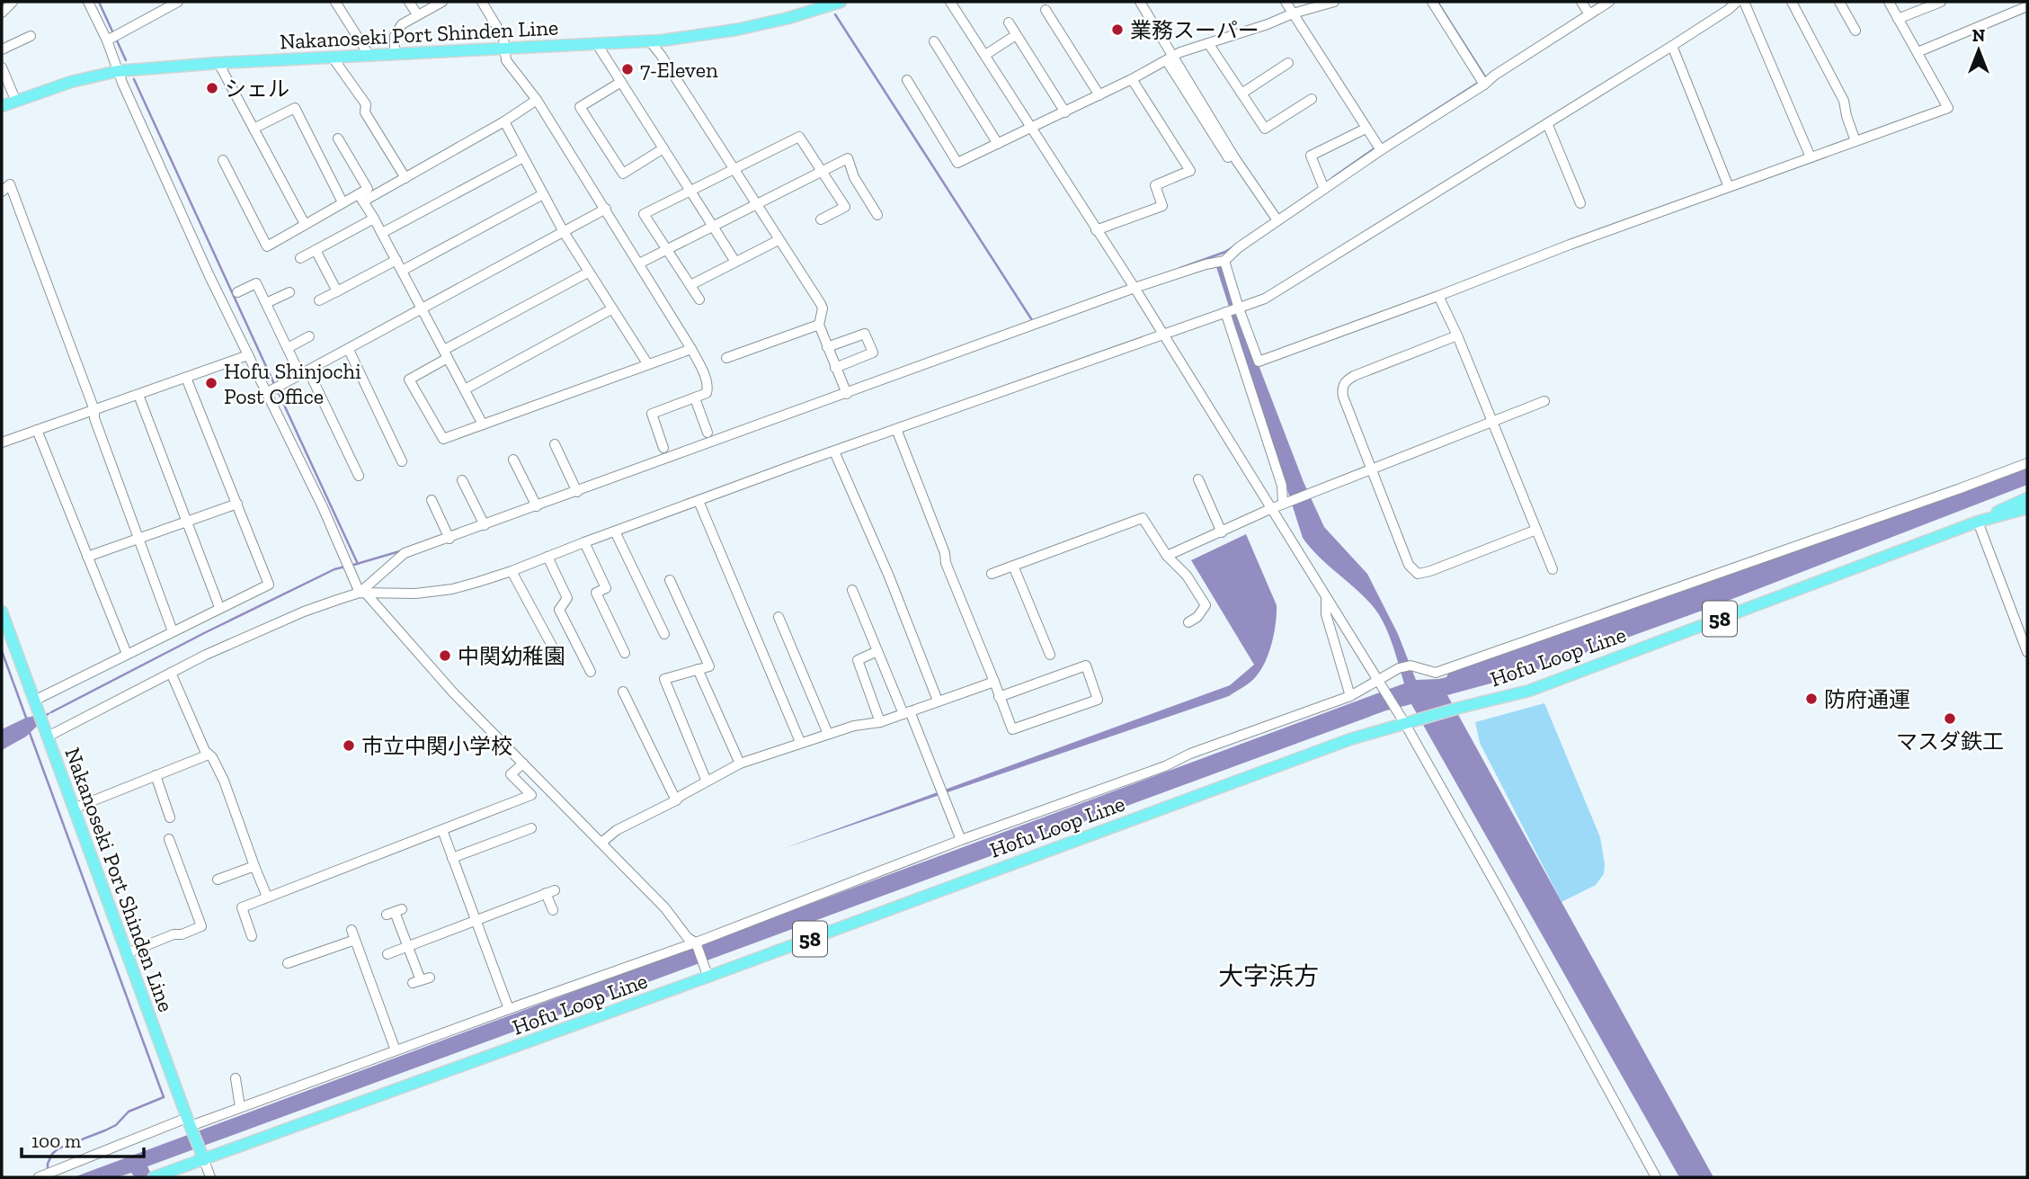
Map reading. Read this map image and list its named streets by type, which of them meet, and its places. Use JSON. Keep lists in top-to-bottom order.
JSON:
{
  "streets": {
    "main road": ["Nakanoseki Port Shinden Line", "58", "Hofu Loop Line"]
  },
  "crossings": [
    ["Nakanoseki Port Shinden Line", "Hofu Loop Line"]
  ],
  "districts": ["大字浜方"],
  "places": [
    "業務スーパー",
    "7-Eleven",
    "シェル",
    "Hofu Shinjochi Post Office",
    "中関幼稚園",
    "防府通運",
    "マスダ鉄工",
    "市立中関小学校"
  ],
  "scale_bar": "100 m",
  "north": "top"
}
